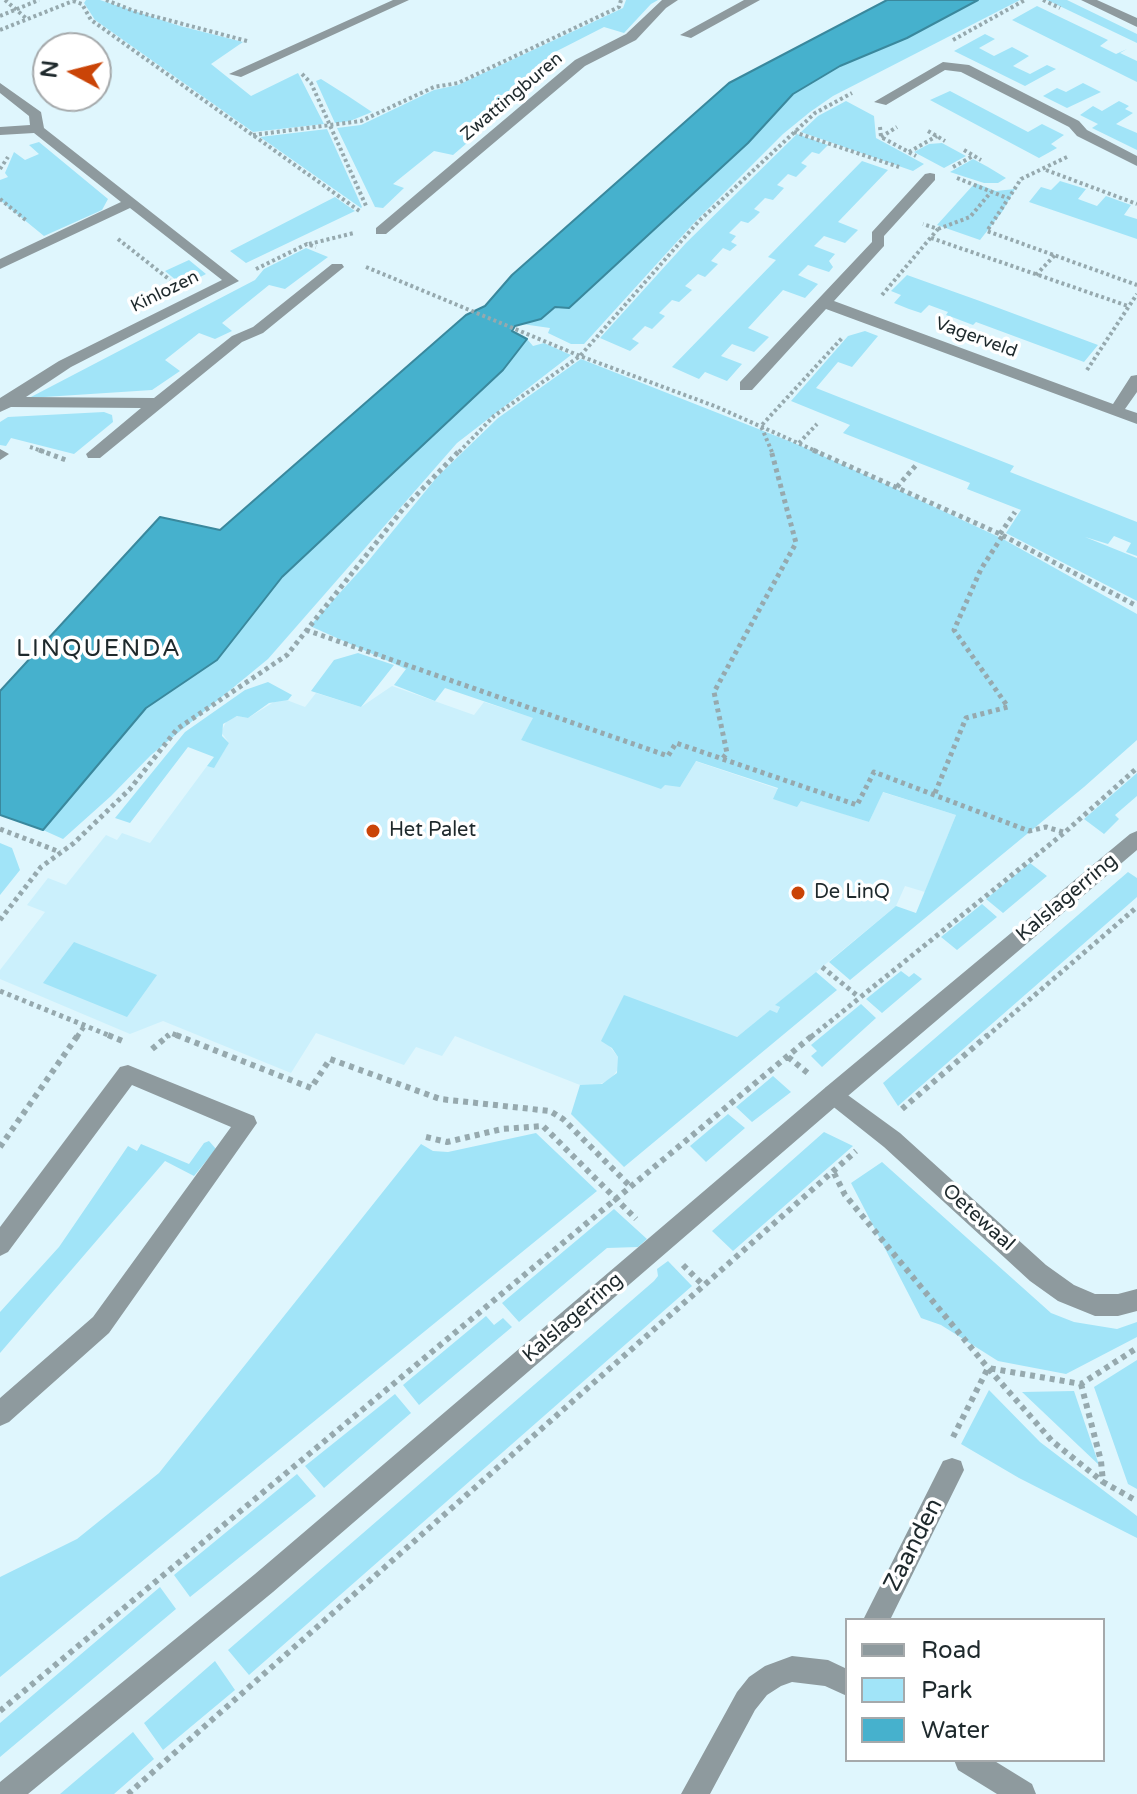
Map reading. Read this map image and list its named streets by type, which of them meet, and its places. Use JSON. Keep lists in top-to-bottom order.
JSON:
{
  "streets": {
    "street": [
      "Zwattingburen",
      "Kinlozen",
      "Vagerveld",
      "Kalslagerring",
      "Oetewaal",
      "Zaanden"
    ]
  },
  "crossings": [
    ["Kalslagerring", "Oetewaal"]
  ],
  "districts": ["LINQUENDA"],
  "places": ["Het Palet", "De LinQ"],
  "legend": ["Road", "Park", "Water"],
  "north": "left"
}
